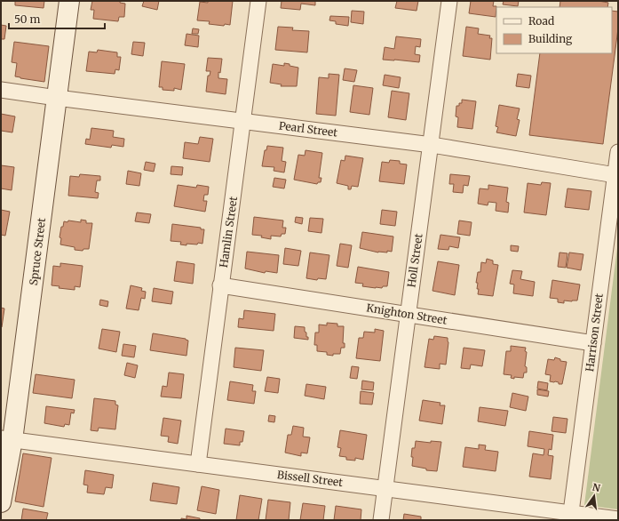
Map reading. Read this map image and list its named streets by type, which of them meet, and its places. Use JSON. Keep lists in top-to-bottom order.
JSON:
{
  "streets": {
    "street": [
      "Pearl Street",
      "Hamlin Street",
      "Spruce Street",
      "Holl Street",
      "Knighton Street",
      "Harrison Street",
      "Bissell Street"
    ]
  },
  "crossings": [
    ["Pearl Street", "Hamlin Street"],
    ["Pearl Street", "Spruce Street"],
    ["Pearl Street", "Holl Street"],
    ["Pearl Street", "Harrison Street"],
    ["Hamlin Street", "Knighton Street"],
    ["Hamlin Street", "Bissell Street"],
    ["Spruce Street", "Bissell Street"],
    ["Holl Street", "Knighton Street"],
    ["Holl Street", "Bissell Street"],
    ["Knighton Street", "Harrison Street"],
    ["Harrison Street", "Bissell Street"]
  ],
  "legend": ["Road", "Building"],
  "scale_bar": "50 m",
  "north": "top"
}
